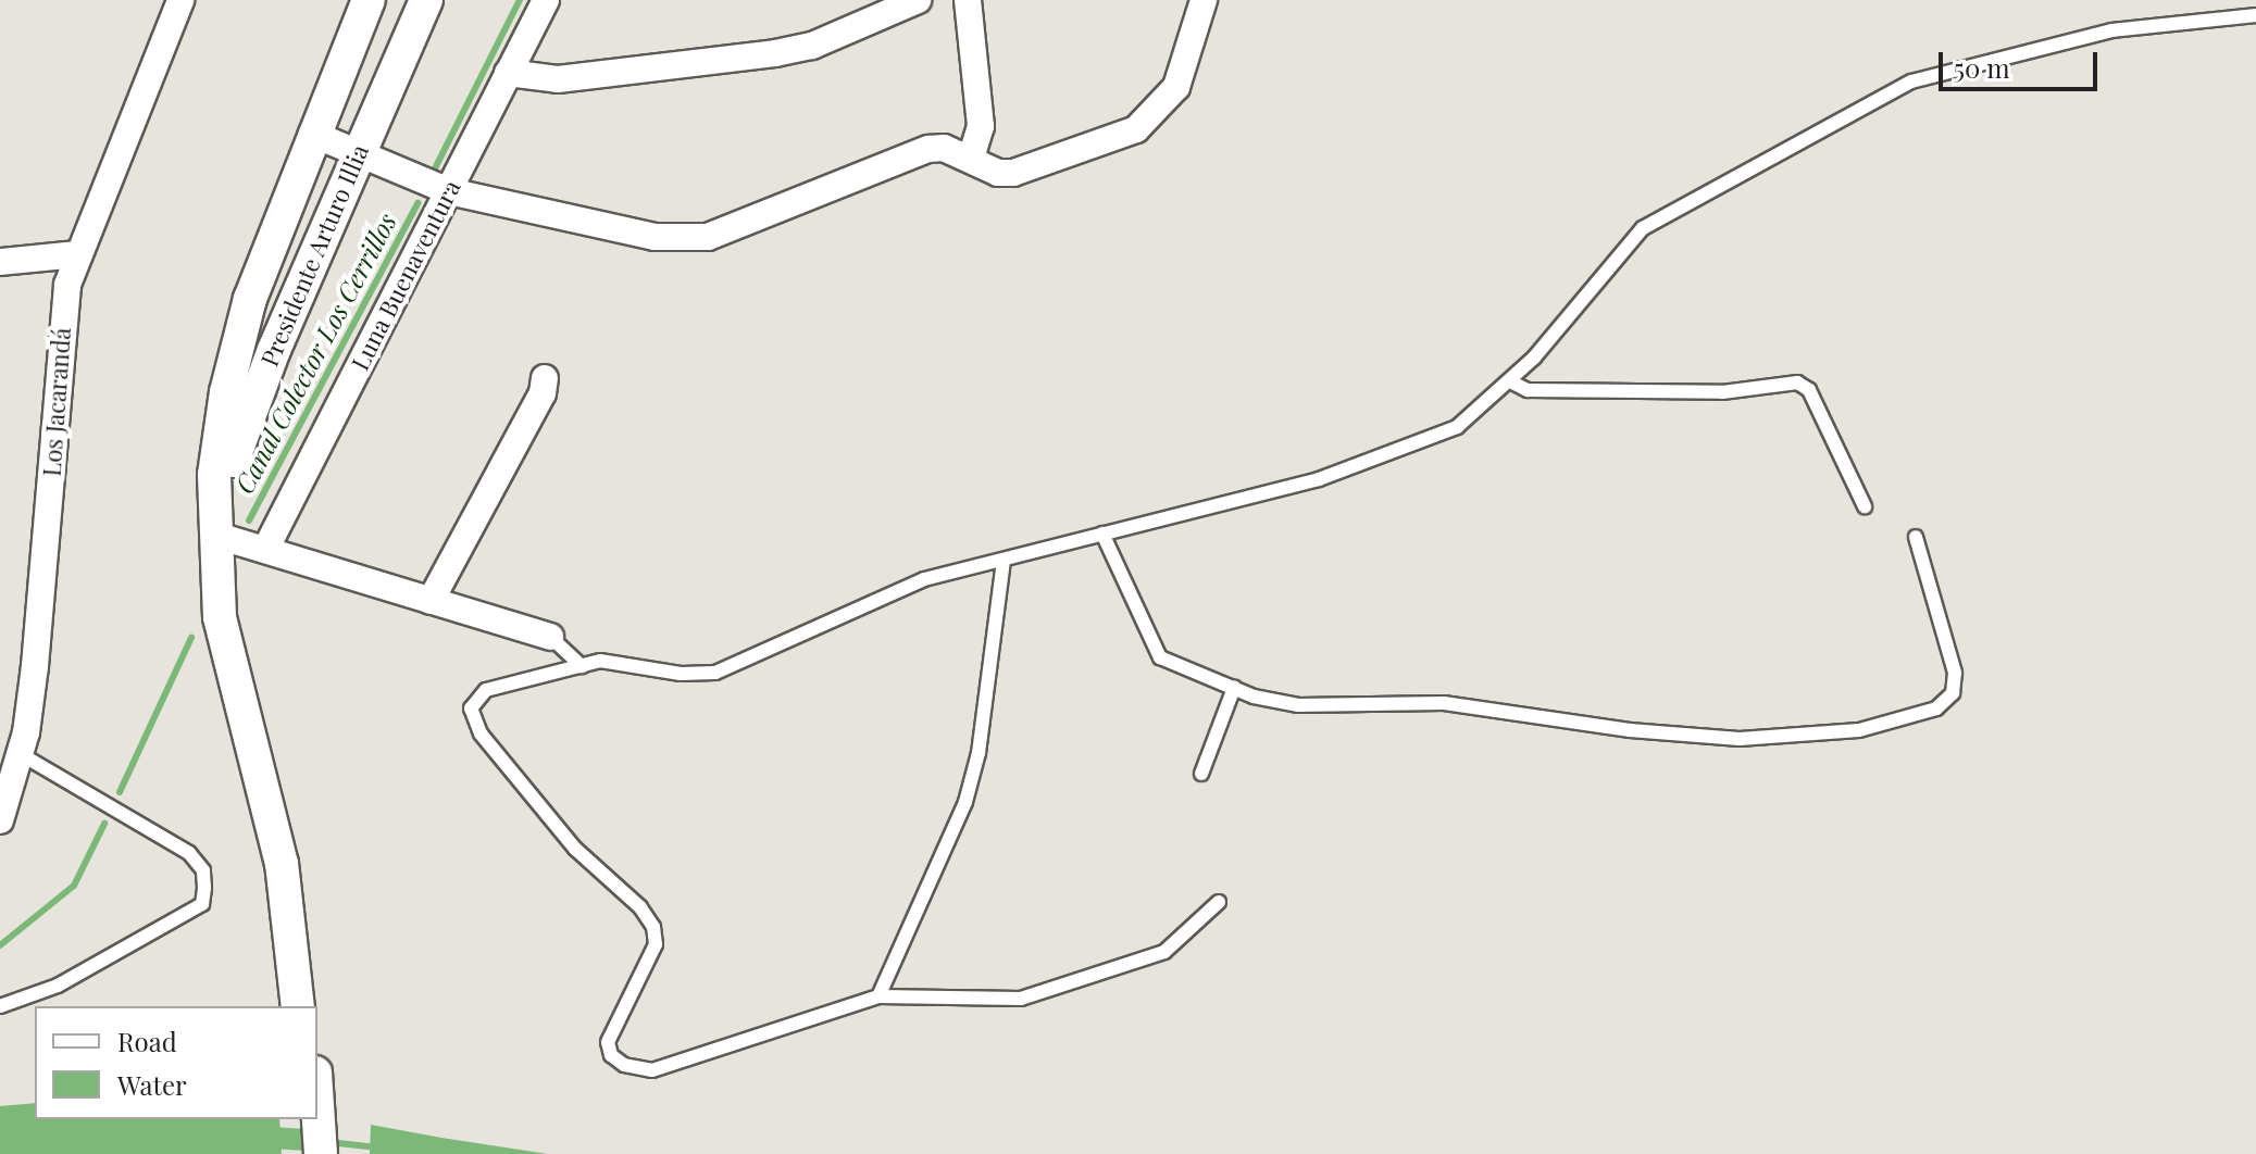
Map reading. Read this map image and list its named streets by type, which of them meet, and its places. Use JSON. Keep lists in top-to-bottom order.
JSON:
{
  "streets": {
    "street": ["Presidente Arturo Illia", "Luna Buenaventura", "Los Jacarandá"]
  },
  "water": ["Canal Colector Los Cerrillos"],
  "legend": ["Road", "Water"],
  "scale_bar": "50 m"
}
